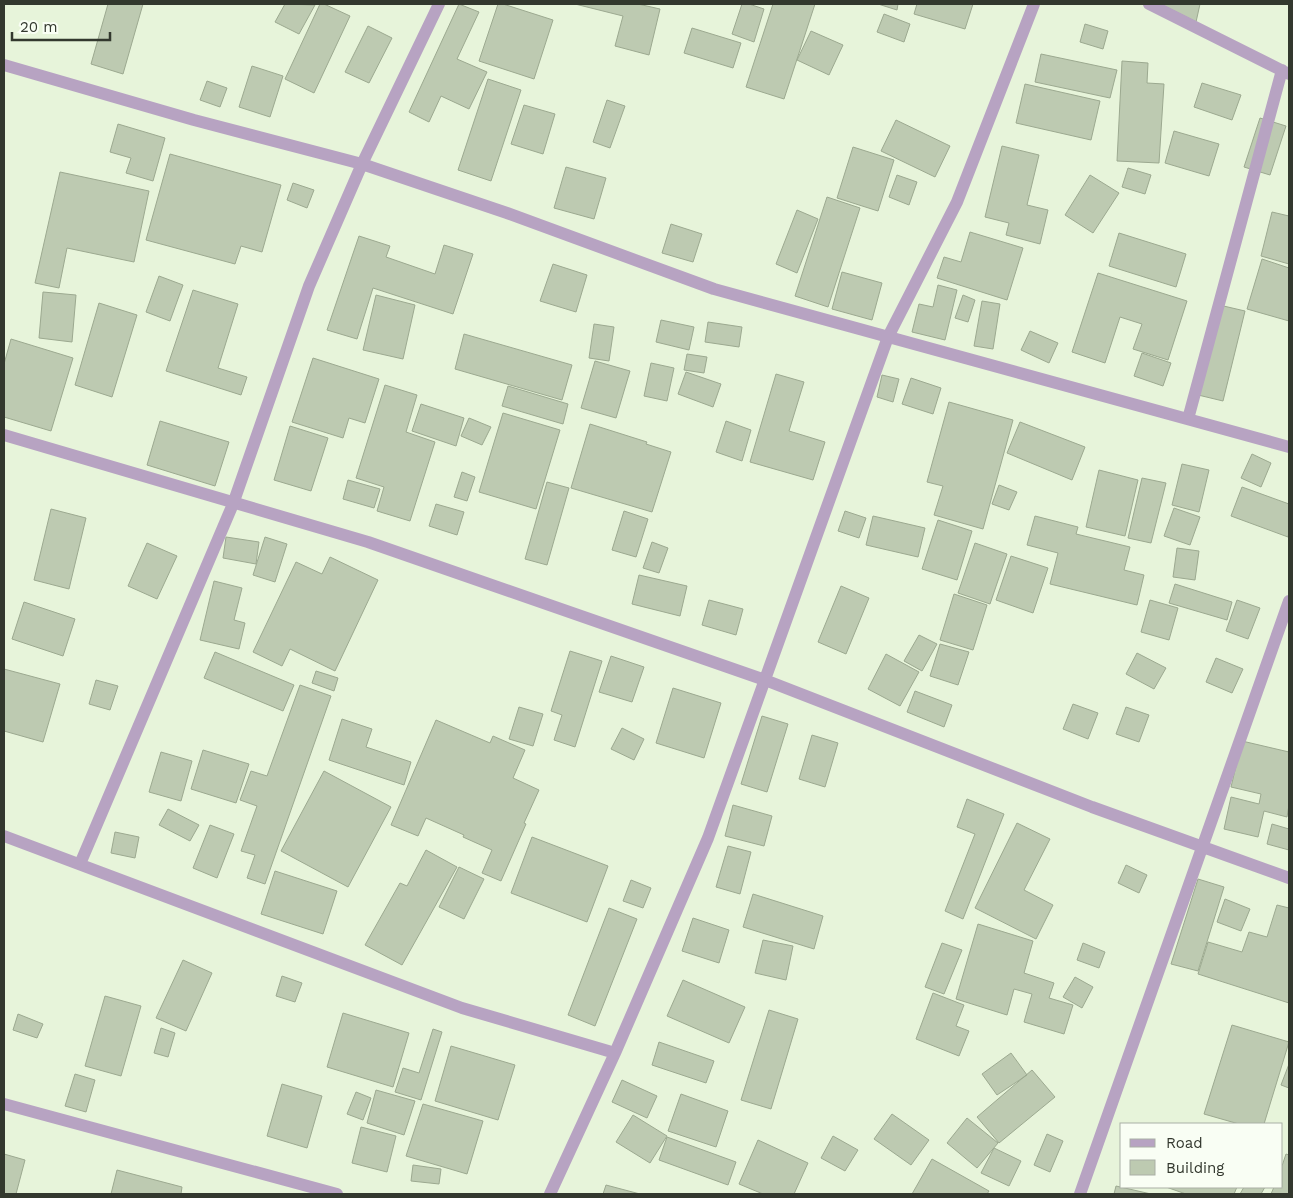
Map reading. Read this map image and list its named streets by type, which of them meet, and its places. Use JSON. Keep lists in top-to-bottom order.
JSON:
{
  "legend": ["Road", "Building"],
  "scale_bar": "20 m"
}
